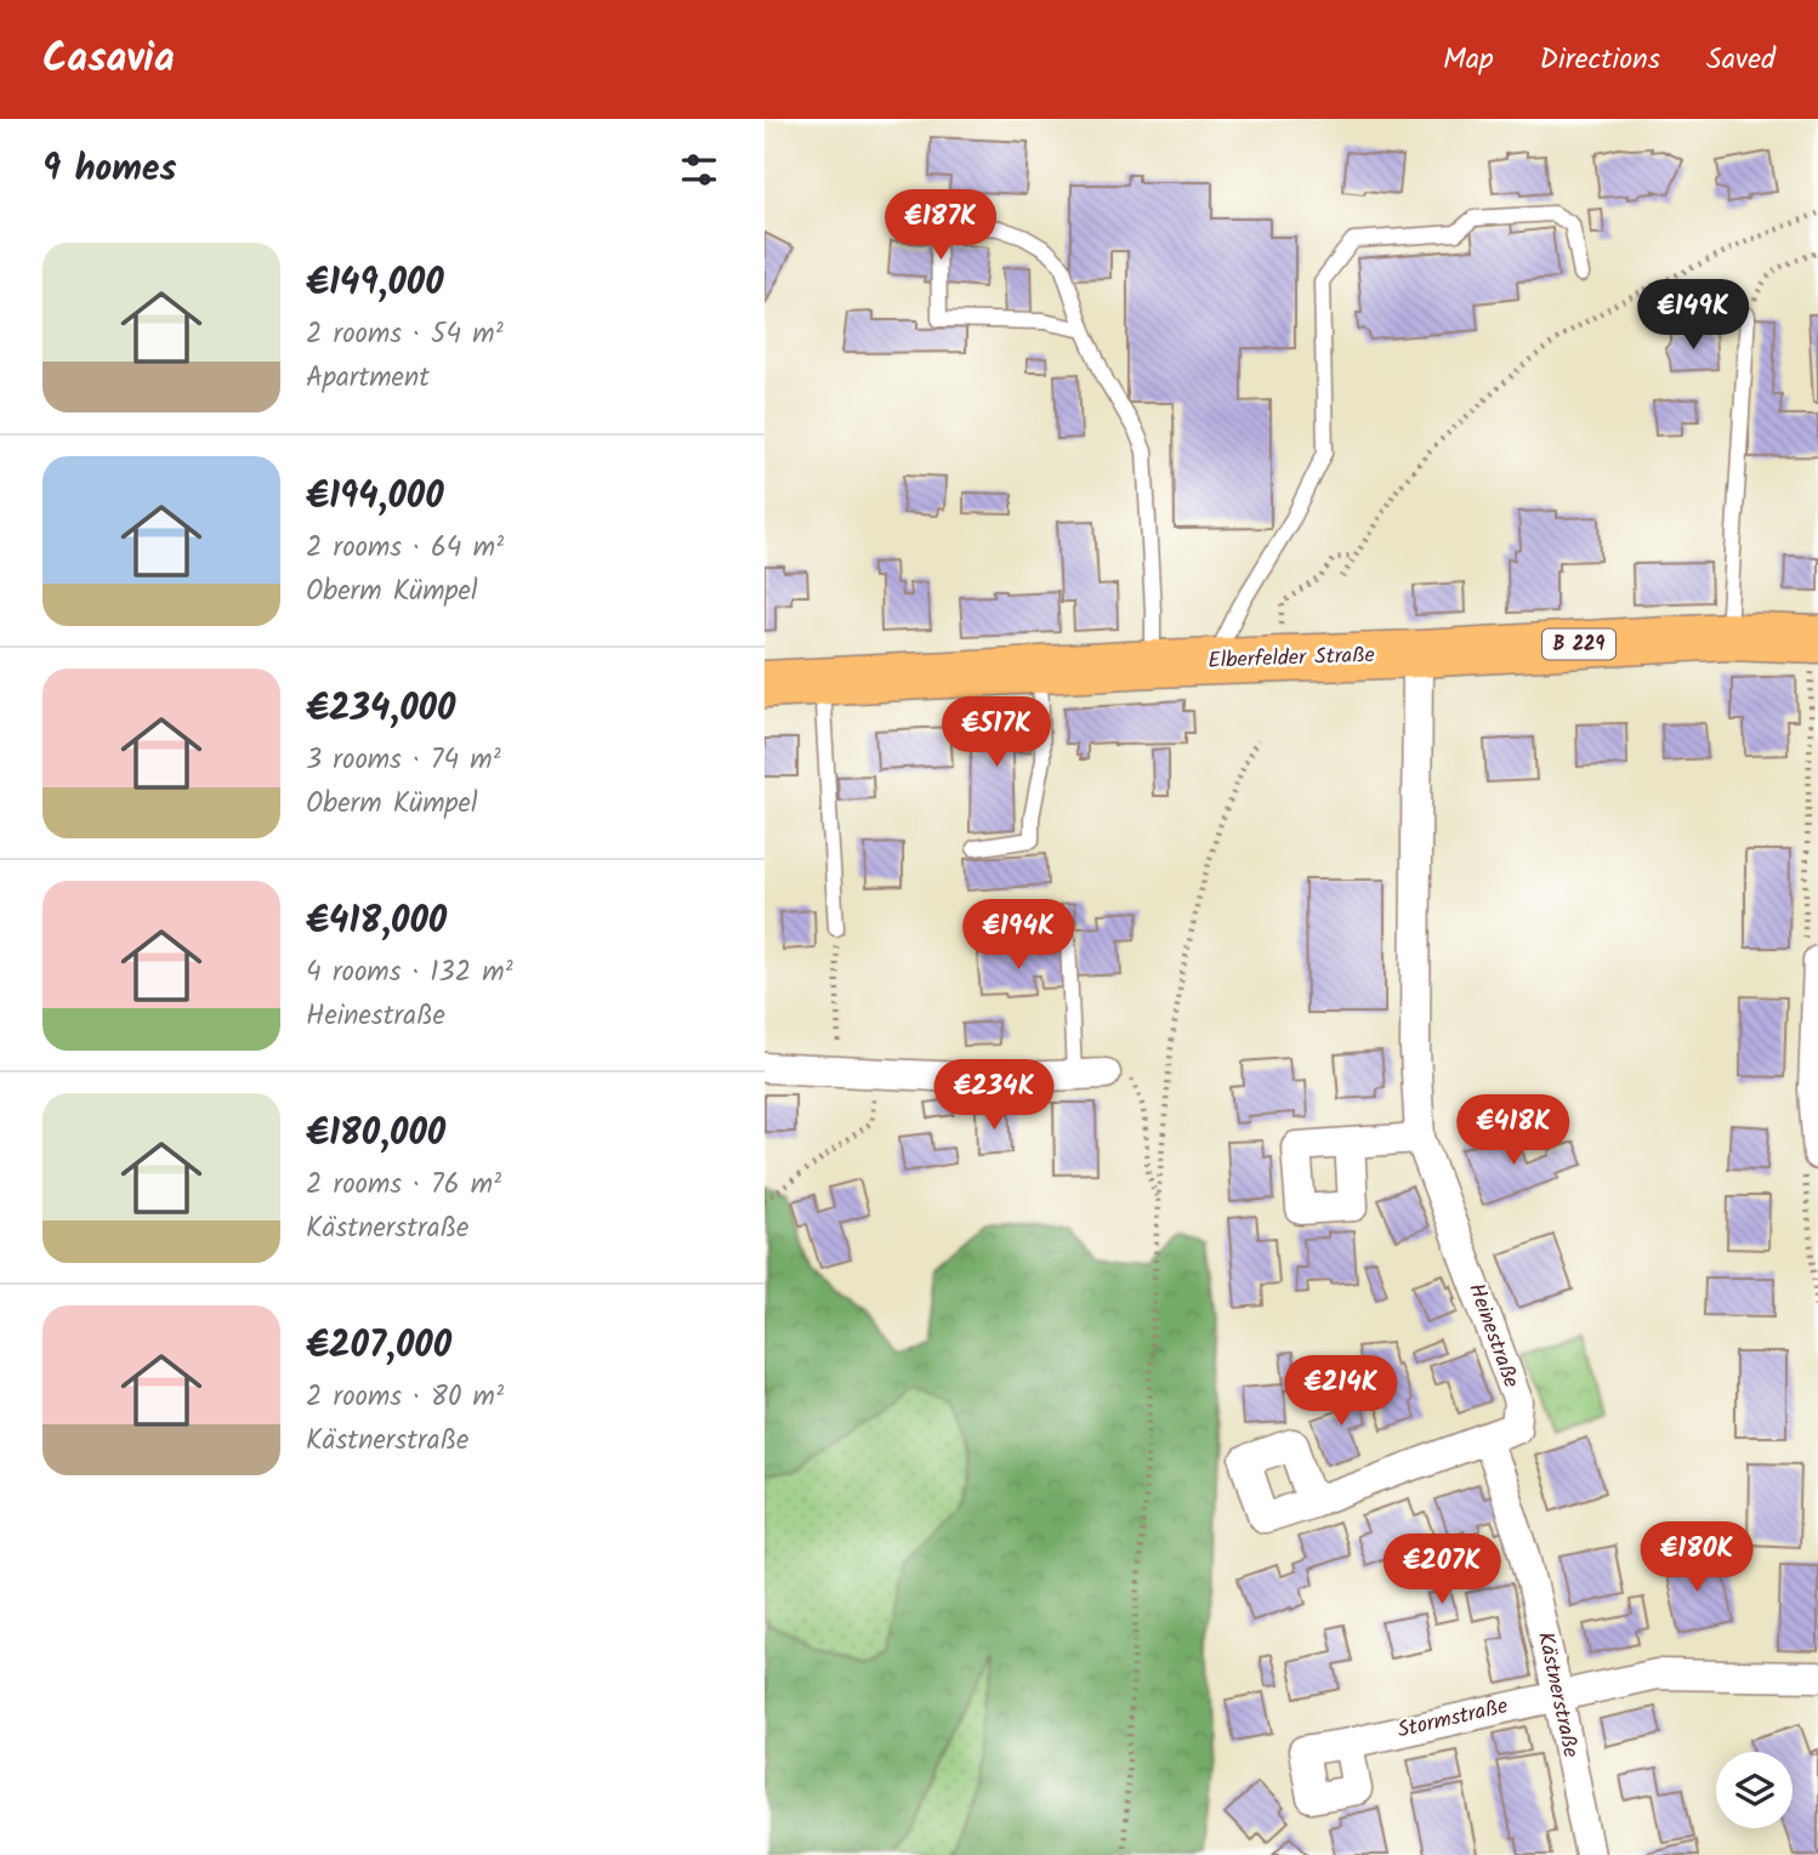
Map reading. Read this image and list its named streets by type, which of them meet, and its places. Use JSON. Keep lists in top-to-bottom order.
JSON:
{
  "streets": {
    "main road": ["B 229", "Elberfelder Straße"],
    "street": ["Heinestraße", "Kästnerstraße", "Stormstraße"]
  },
  "crossings": [
    ["Elberfelder Straße", "Heinestraße"],
    ["Heinestraße", "Kästnerstraße"],
    ["Kästnerstraße", "Stormstraße"]
  ],
  "page": {
    "header": "Casavia",
    "nav": ["Map", "Directions", "Saved"],
    "heading": "9 homes",
    "price": [
      "€187K",
      "€149K",
      "€517K",
      "€194K",
      "€234K",
      "€418K",
      "€214K",
      "€180K",
      "€207K"
    ],
    "list": [
      {
        "name": "€149,000",
        "note": "2 rooms · 54 m² · Apartment"
      },
      {
        "name": "€194,000",
        "note": "2 rooms · 64 m² · Oberm Kümpel"
      },
      {
        "name": "€234,000",
        "note": "3 rooms · 74 m² · Oberm Kümpel"
      },
      {
        "name": "€418,000",
        "note": "4 rooms · 132 m² · Heinestraße"
      },
      {
        "name": "€180,000",
        "note": "2 rooms · 76 m² · Kästnerstraße"
      },
      {
        "name": "€207,000",
        "note": "2 rooms · 80 m² · Kästnerstraße"
      }
    ]
  }
}
